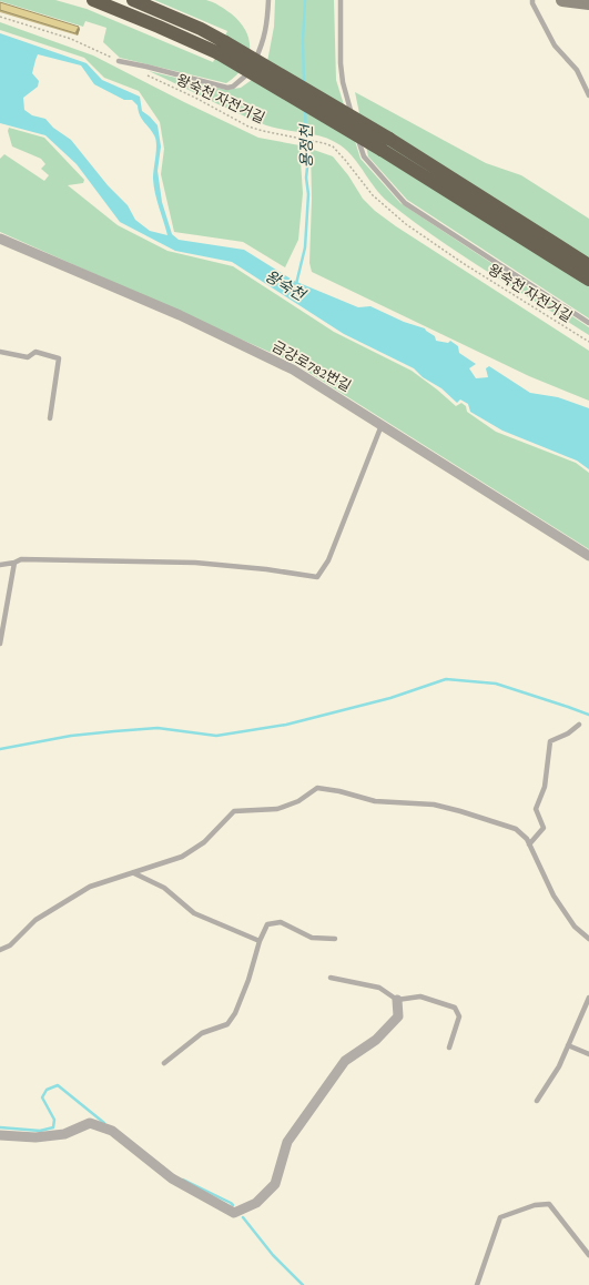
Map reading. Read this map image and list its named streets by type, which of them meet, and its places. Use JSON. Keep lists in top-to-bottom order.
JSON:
{
  "streets": {
    "street": ["금강로782번길"],
    "path": ["왕숙천 자전거길"]
  },
  "water": ["용정천", "왕숙천"]
}
